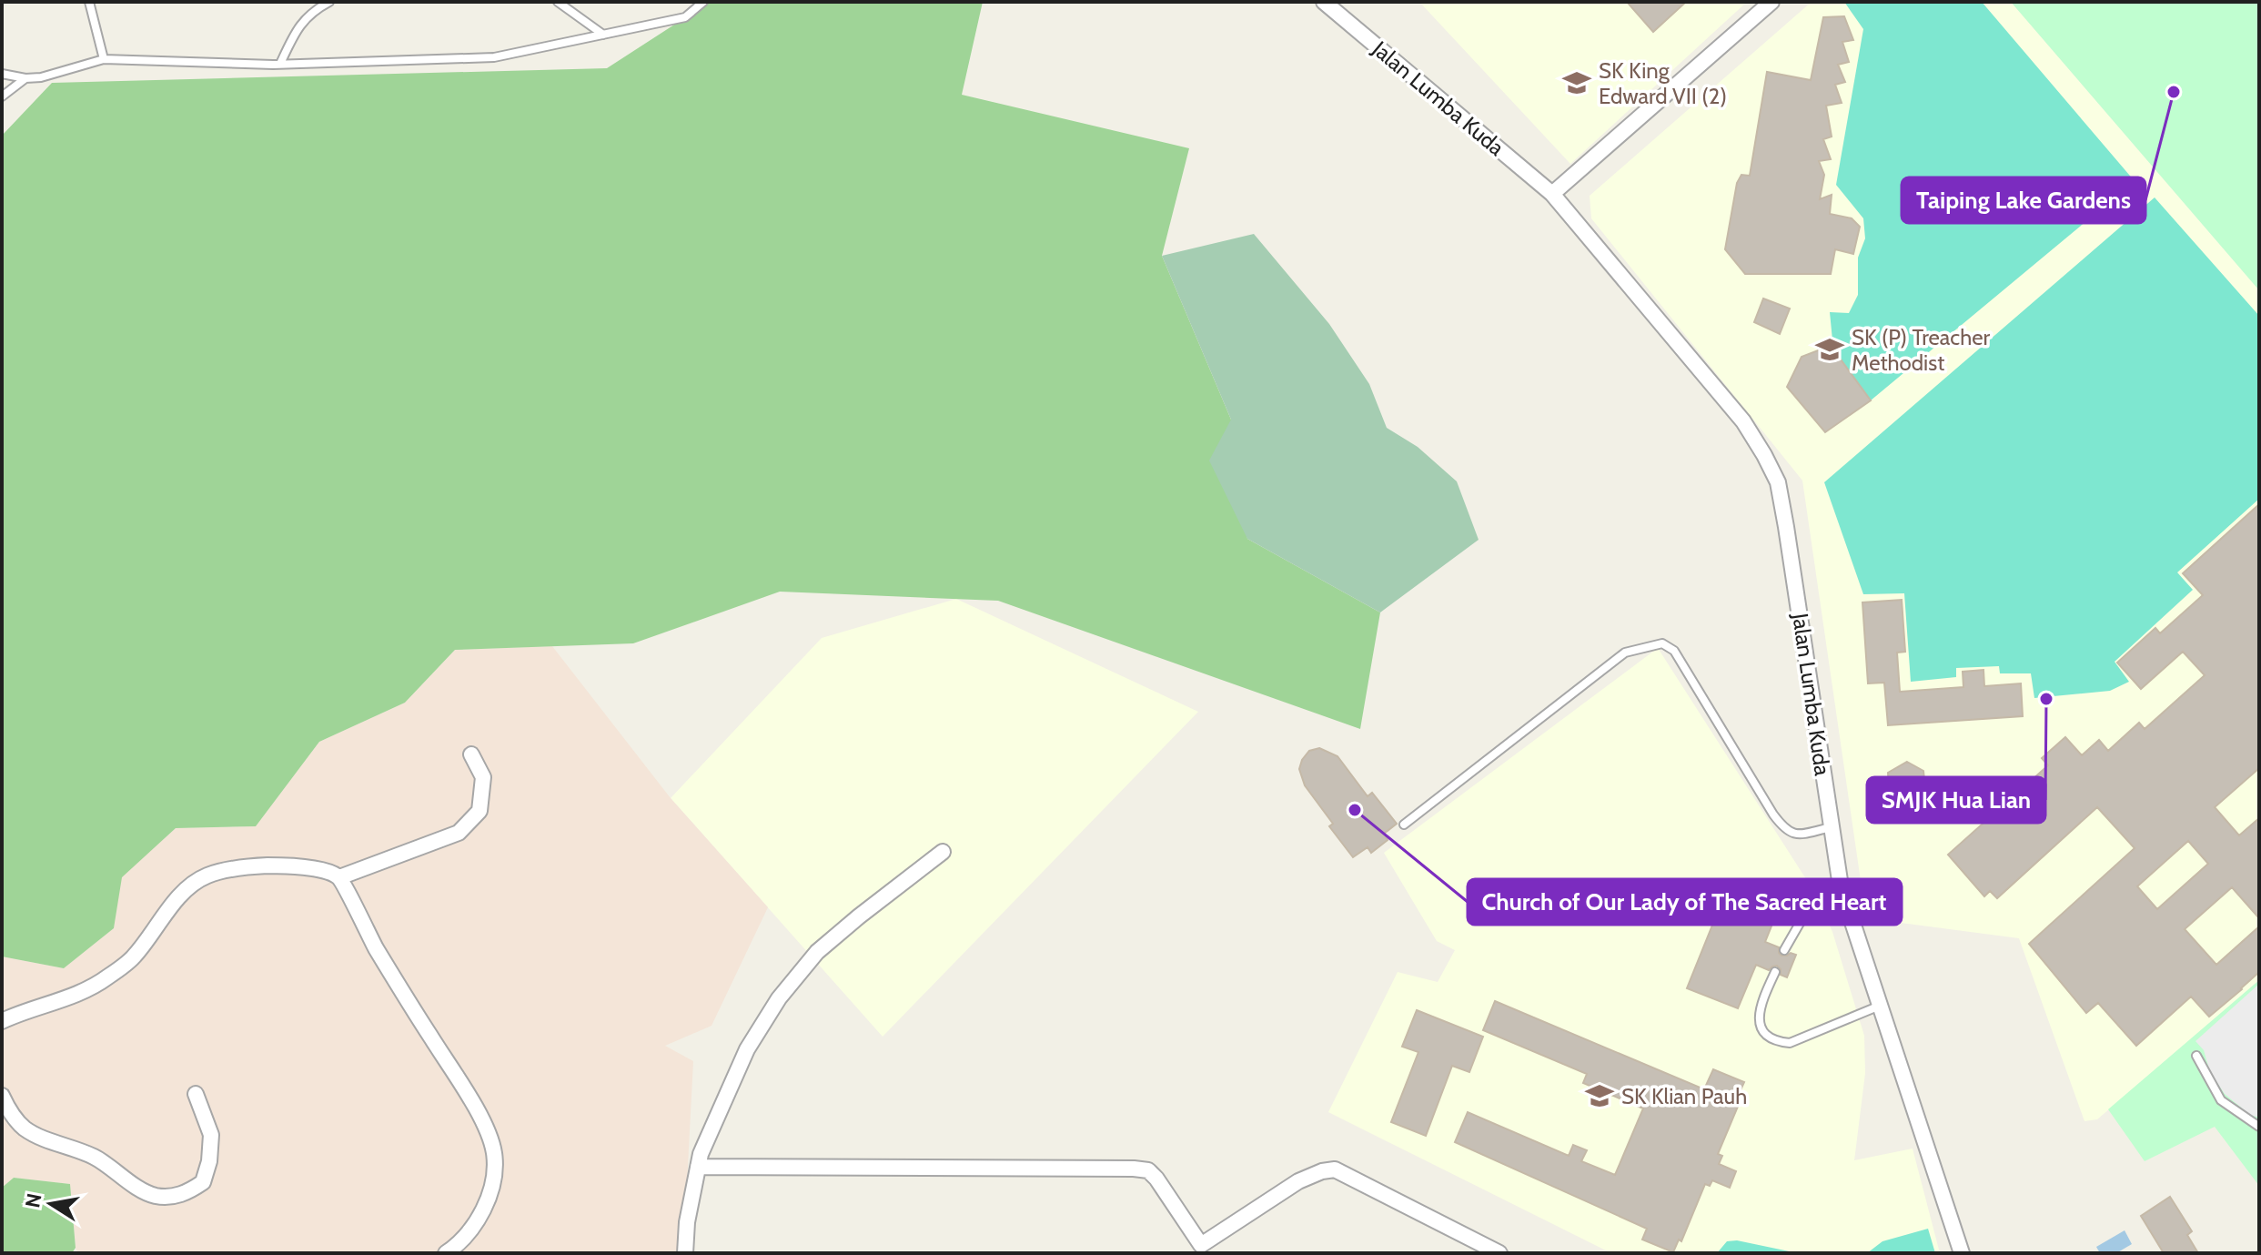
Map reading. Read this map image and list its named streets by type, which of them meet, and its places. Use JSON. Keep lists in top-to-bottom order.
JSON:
{
  "streets": {
    "street": ["Jalan Lumba Kuda"]
  },
  "places": {
    "school or university": ["SK King Edward VII (2)", "SK (P) Treacher Methodist", "SK Klian Pauh"],
    "other": ["Taiping Lake Gardens", "SMJK Hua Lian", "Church of Our Lady of The Sacred Heart"]
  },
  "north": "left"
}
